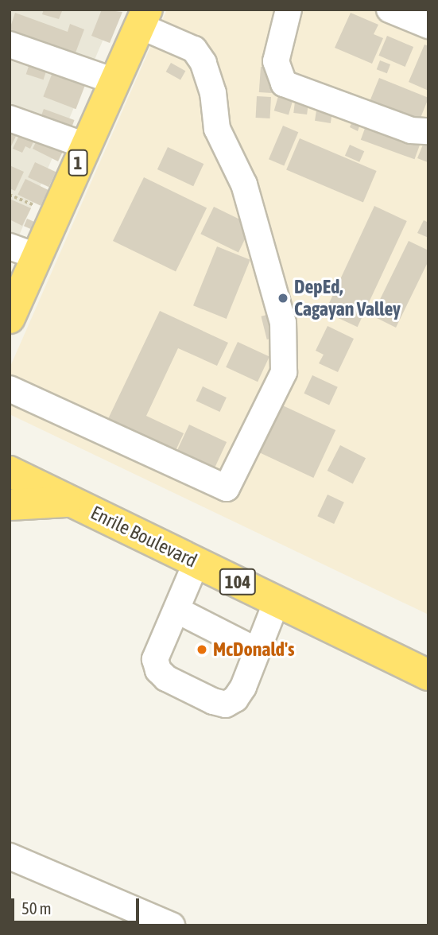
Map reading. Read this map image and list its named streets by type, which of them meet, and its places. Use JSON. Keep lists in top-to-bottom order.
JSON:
{
  "streets": {
    "highway": ["1", "Enrile Boulevard", "104"]
  },
  "places": ["DepEd, Cagayan Valley", "McDonald's"],
  "scale_bar": "50 m"
}
